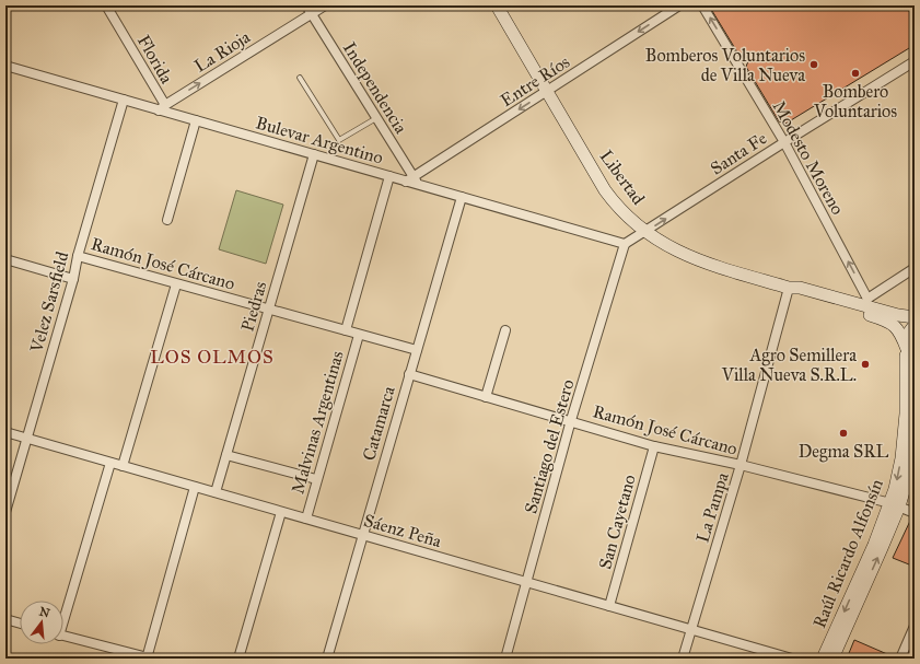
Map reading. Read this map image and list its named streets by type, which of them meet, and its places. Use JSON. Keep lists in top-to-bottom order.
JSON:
{
  "streets": {
    "main road": ["Libertad", "Raúl Ricardo Alfonsín"],
    "street": [
      "La Rioja",
      "Florida",
      "Entre Ríos",
      "Independencia",
      "Bulevar Argentino",
      "Santa Fe",
      "Modesto Moreno",
      "Ramón José Cárcano",
      "Velez Sarsfield",
      "Piedras",
      "Malvinas Argentinas",
      "Catamarca",
      "Santiago del Estero",
      "La Pampa",
      "San Cayetano",
      "Sáenz Peña"
    ]
  },
  "crossings": [
    ["La Rioja", "Florida"],
    ["La Rioja", "Independencia"],
    ["La Rioja", "Bulevar Argentino"],
    ["Florida", "Bulevar Argentino"],
    ["Entre Ríos", "Independencia"],
    ["Entre Ríos", "Bulevar Argentino"],
    ["Entre Ríos", "Libertad"],
    ["Independencia", "Bulevar Argentino"],
    ["Independencia", "Catamarca"],
    ["Bulevar Argentino", "Velez Sarsfield"],
    ["Bulevar Argentino", "Piedras"],
    ["Bulevar Argentino", "Malvinas Argentinas"],
    ["Santa Fe", "Modesto Moreno"],
    ["Santa Fe", "Libertad"],
    ["Santa Fe", "Santiago del Estero"],
    ["Modesto Moreno", "Libertad"],
    ["Libertad", "La Pampa"],
    ["Libertad", "Raúl Ricardo Alfonsín"],
    ["Ramón José Cárcano", "Velez Sarsfield"],
    ["Ramón José Cárcano", "Piedras"],
    ["Ramón José Cárcano", "Malvinas Argentinas"],
    ["Ramón José Cárcano", "Catamarca"],
    ["Ramón José Cárcano", "Santiago del Estero"],
    ["Ramón José Cárcano", "La Pampa"],
    ["Ramón José Cárcano", "San Cayetano"],
    ["Ramón José Cárcano", "Raúl Ricardo Alfonsín"],
    ["Velez Sarsfield", "Sáenz Peña"],
    ["Piedras", "Sáenz Peña"],
    ["Malvinas Argentinas", "Sáenz Peña"],
    ["Catamarca", "Sáenz Peña"],
    ["Santiago del Estero", "Sáenz Peña"],
    ["La Pampa", "Sáenz Peña"],
    ["San Cayetano", "Sáenz Peña"]
  ],
  "one_way": [
    "La Rioja",
    "Entre Ríos",
    "Santa Fe",
    "Modesto Moreno"
  ],
  "districts": ["LOS OLMOS"],
  "places": [
    "Bomberos Voluntarios de Villa Nueva",
    "Bombero Voluntarios",
    "Agro Semillera Villa Nueva S.R.L.",
    "Degma SRL"
  ],
  "north": "top"
}
